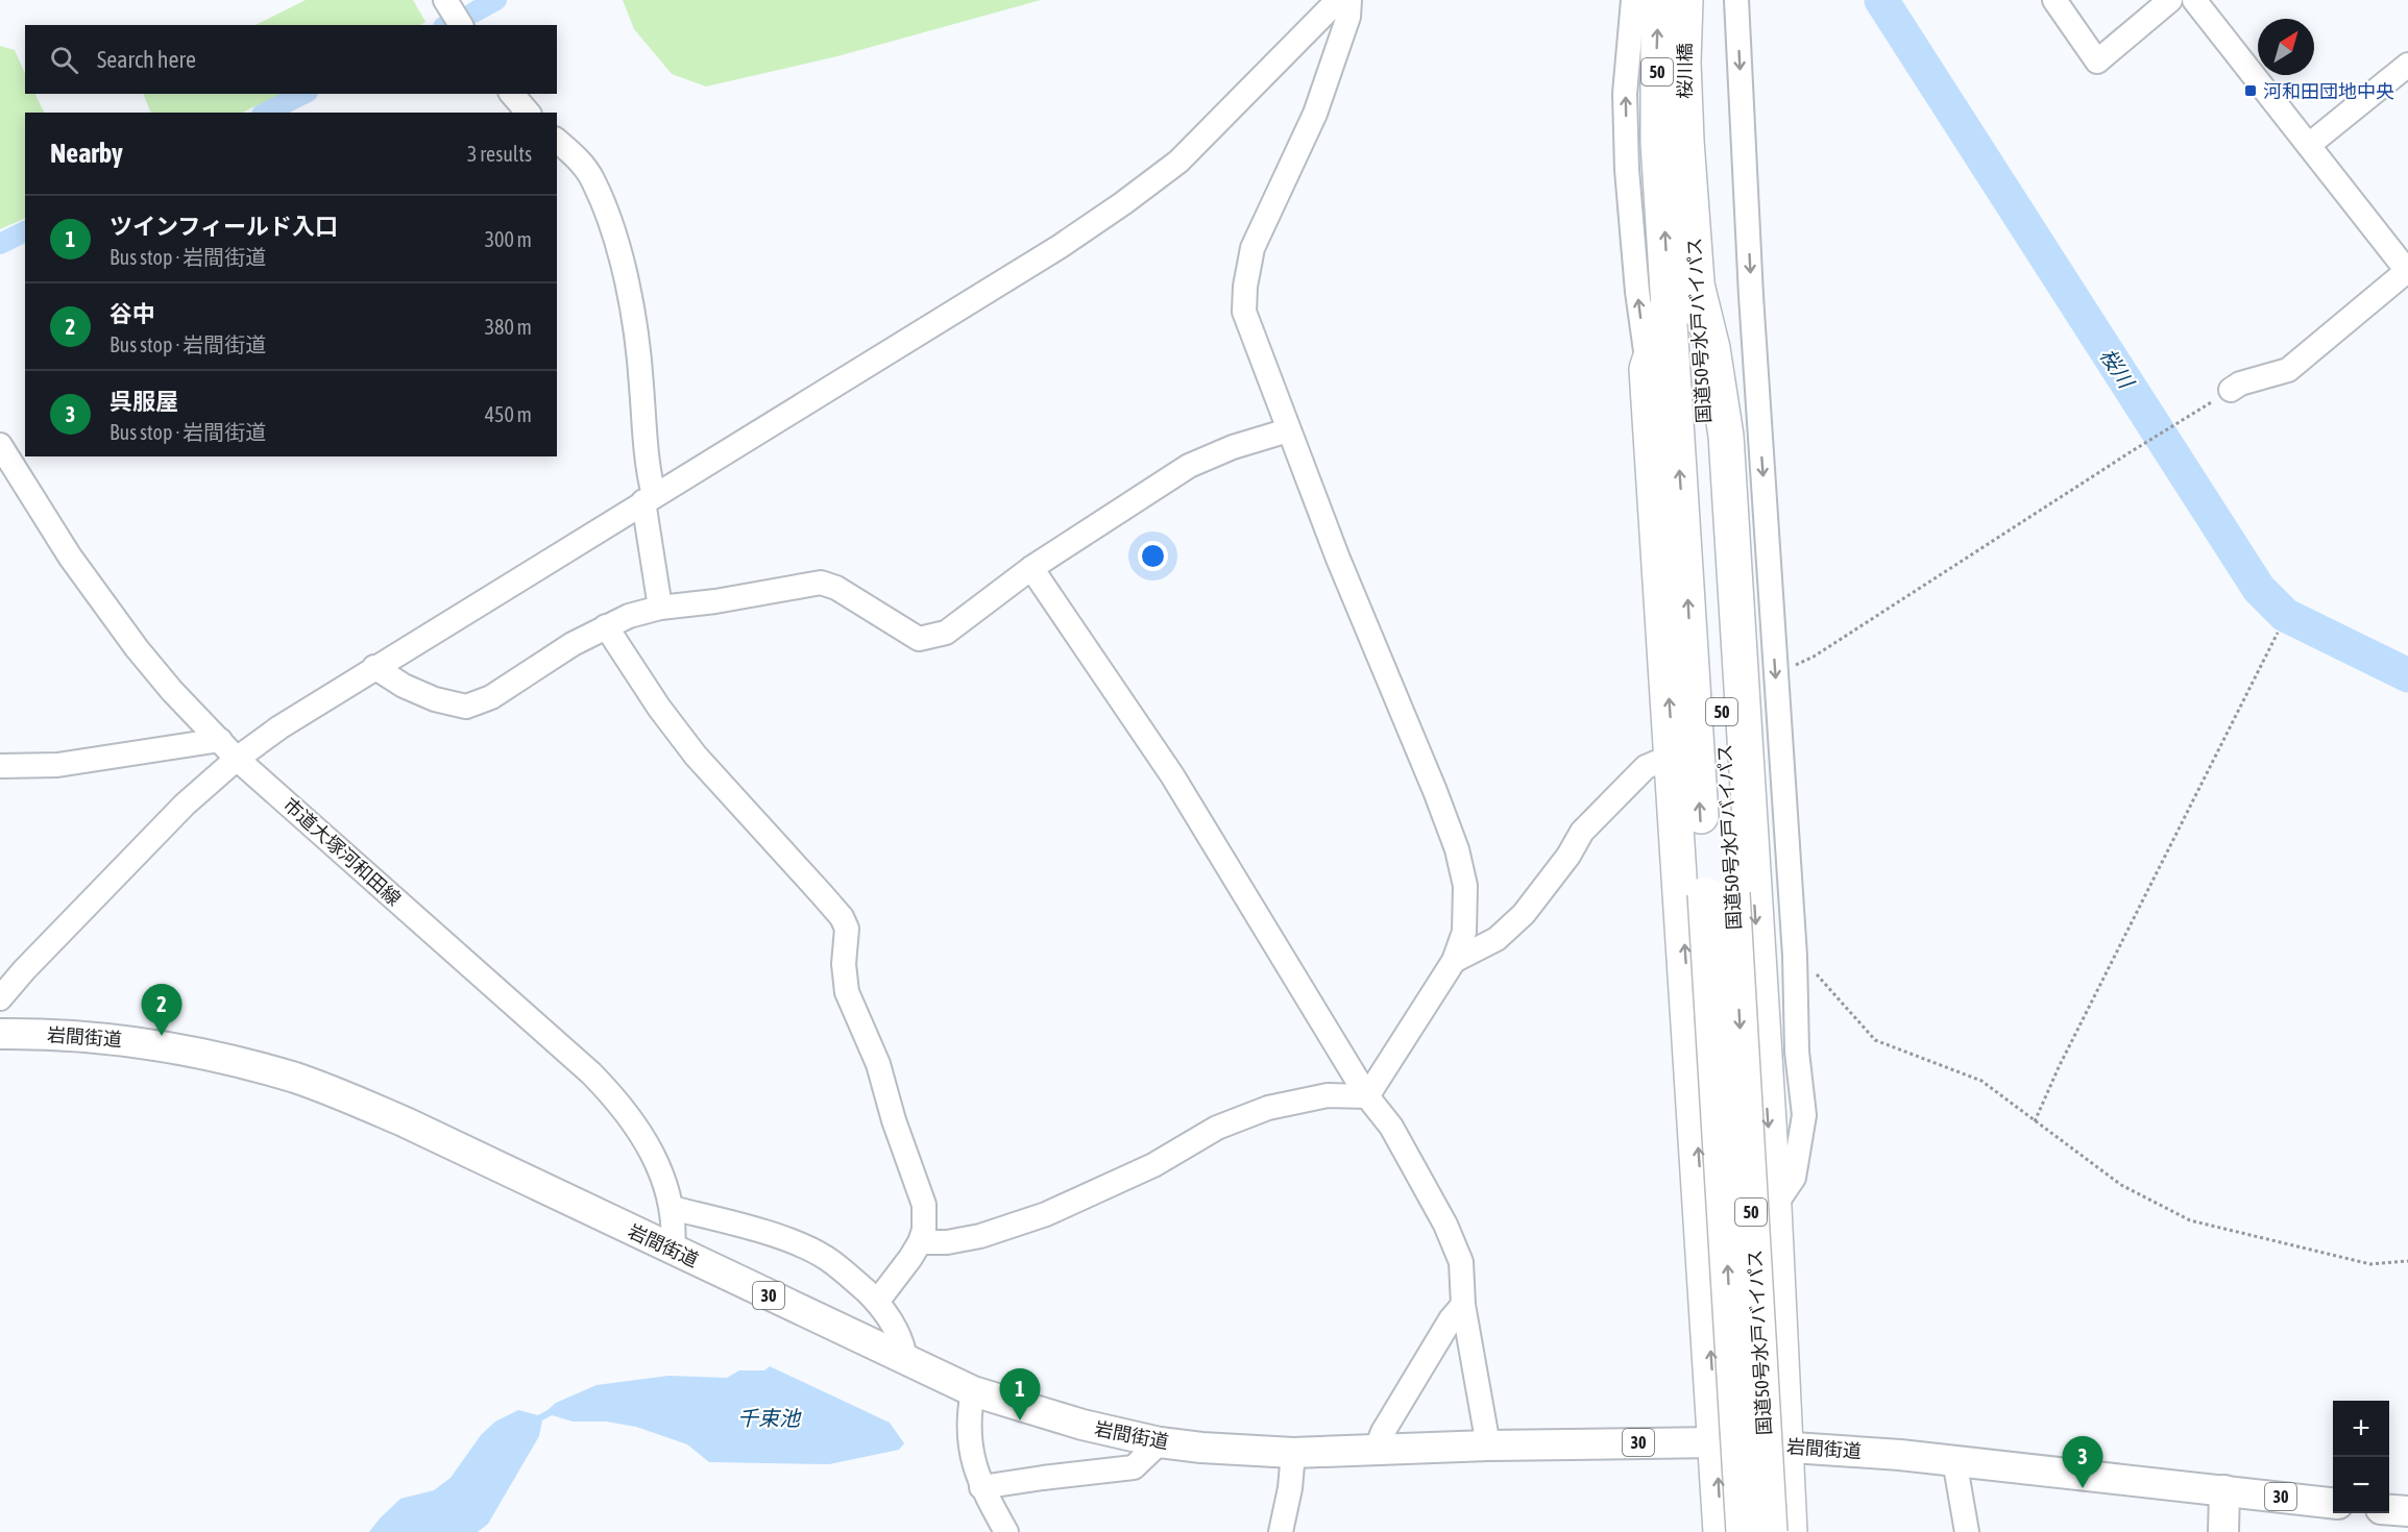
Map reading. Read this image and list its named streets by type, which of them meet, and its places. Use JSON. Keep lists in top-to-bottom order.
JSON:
{
  "streets": {
    "highway": ["桜川橋", "50", "国道50号水戸バイパス"],
    "main road": ["岩間街道", "30"],
    "street": ["市道大塚河和田線"]
  },
  "crossings": [
    ["桜川橋", "国道50号水戸バイパス"],
    ["市道大塚河和田線", "岩間街道"]
  ],
  "water": ["桜川", "千束池"],
  "places": {
    "transit": ["河和田団地中央"]
  },
  "north": "top right",
  "page": {
    "search": "Search here",
    "heading": ["Nearby", "3 results"],
    "list": [
      {
        "mark": "1",
        "name": "ツインフィールド入口",
        "note": "Bus stop · 岩間街道",
        "value": "300 m"
      },
      {
        "mark": "2",
        "name": "谷中",
        "note": "Bus stop · 岩間街道",
        "value": "380 m"
      },
      {
        "mark": "3",
        "name": "呉服屋",
        "note": "Bus stop · 岩間街道",
        "value": "450 m"
      }
    ],
    "pins": ["2", "1", "3"],
    "map_buttons": ["+", "−"]
  }
}
